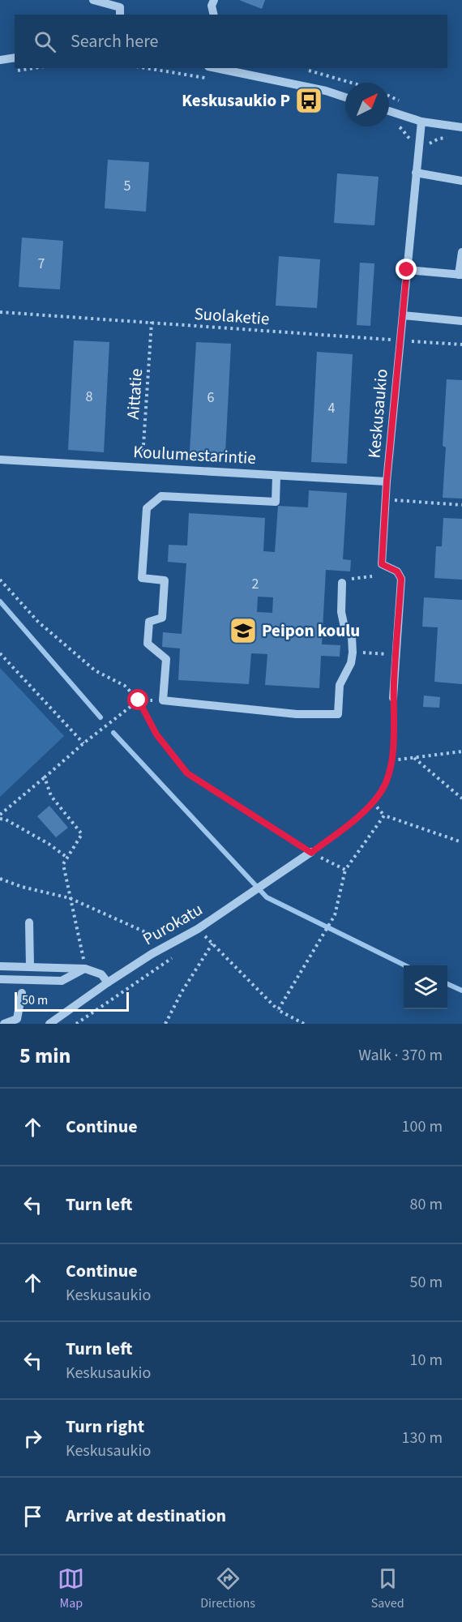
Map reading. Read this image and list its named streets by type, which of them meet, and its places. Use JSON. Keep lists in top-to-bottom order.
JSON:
{
  "streets": {
    "street": ["Keskusaukio", "Koulumestarintie", "Purokatu"],
    "path": ["Suolaketie", "Aittatie"]
  },
  "crossings": [
    ["Suolaketie", "Aittatie"],
    ["Suolaketie", "Keskusaukio"],
    ["Aittatie", "Koulumestarintie"],
    ["Keskusaukio", "Koulumestarintie"]
  ],
  "places": {
    "bus stop": ["Keskusaukio P"],
    "school or university": ["Peipon koulu"]
  },
  "house_numbers": [
    "5",
    "7",
    "8",
    "6",
    "4",
    "2"
  ],
  "scale_bar": "50 m",
  "north": "top right",
  "page": {
    "search": "Search here",
    "scale": "50 m",
    "heading": ["5 min", "Walk · 370 m"],
    "list": [
      ["Continue", "100 m"],
      ["Turn left", "80 m"],
      ["Continue", "Keskusaukio", "50 m"],
      ["Turn left", "Keskusaukio", "10 m"],
      ["Turn right", "Keskusaukio", "130 m"],
      "Arrive at destination"
    ],
    "nav": ["Map", "Directions", "Saved"]
  }
}
